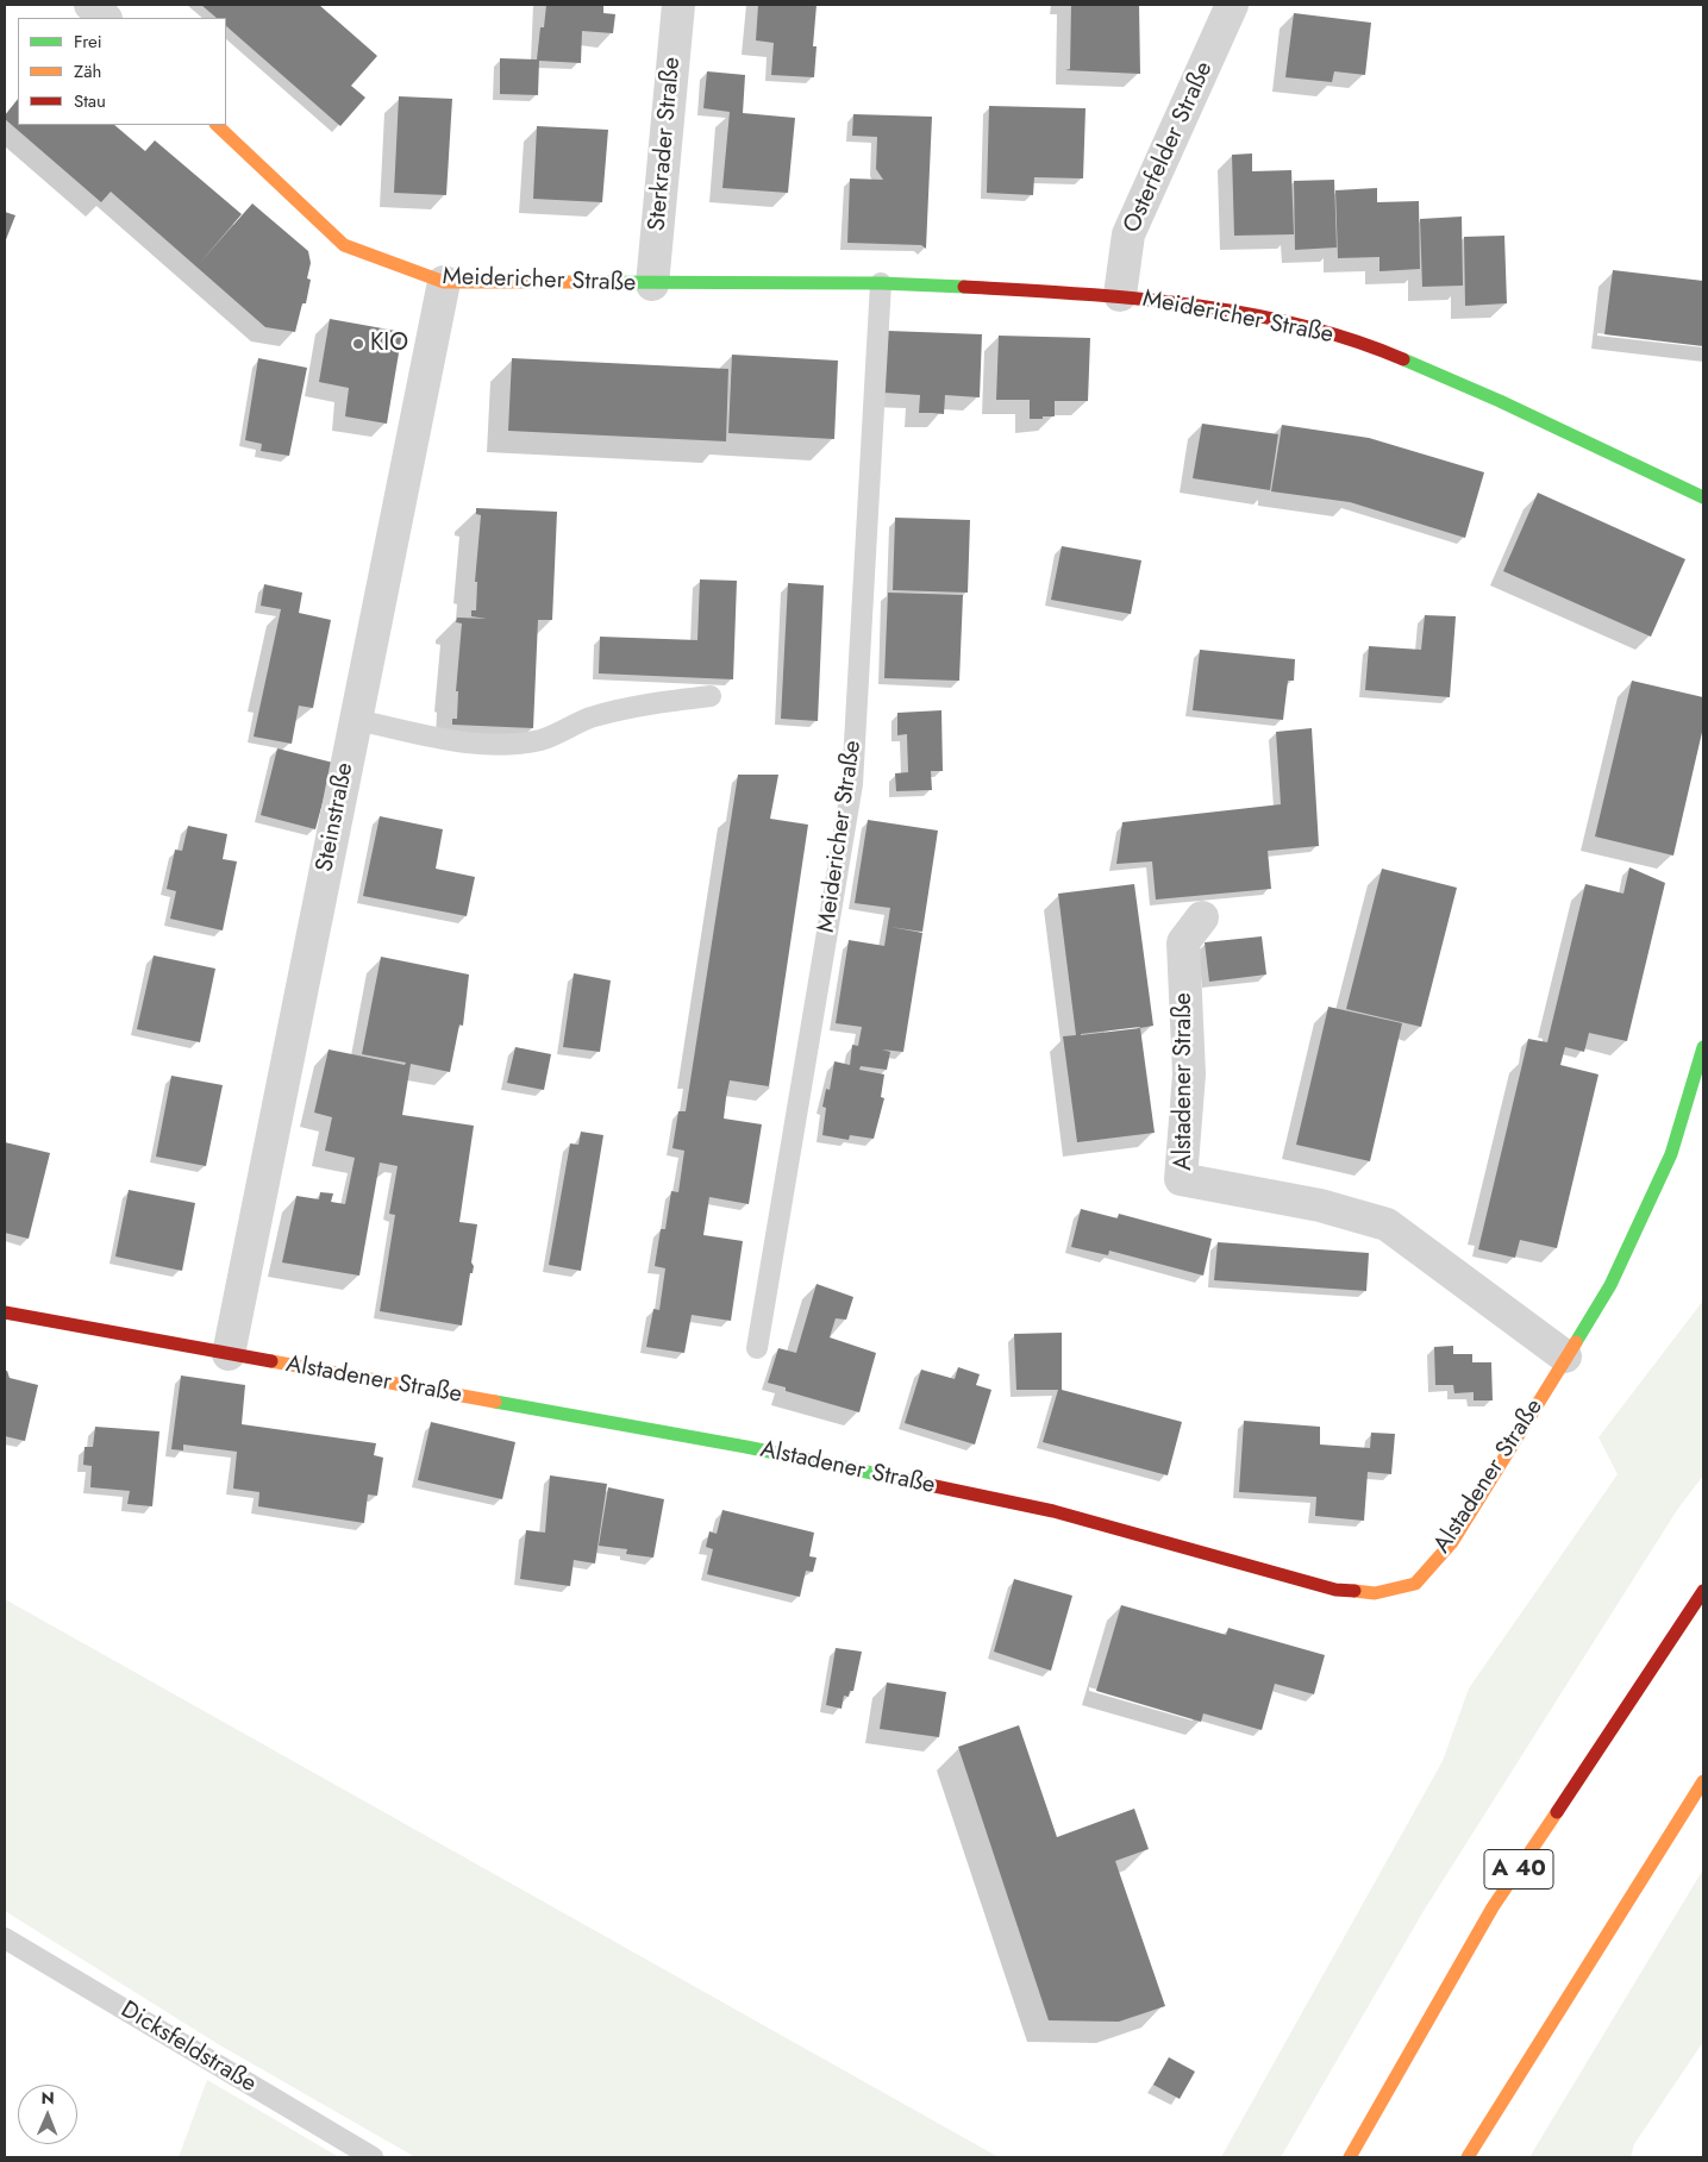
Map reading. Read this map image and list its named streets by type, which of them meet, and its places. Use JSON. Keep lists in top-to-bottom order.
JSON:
{
  "streets": {
    "main road": ["Meidericher Straße", "Alstadener Straße", "A 40"],
    "street": ["Sterkrader Straße", "Osterfelder Straße", "Steinstraße"],
    "lane": ["Dicksfeldstraße"]
  },
  "crossings": [
    ["Sterkrader Straße", "Meidericher Straße"],
    ["Osterfelder Straße", "Meidericher Straße"],
    ["Meidericher Straße", "Steinstraße"],
    ["Steinstraße", "Alstadener Straße"]
  ],
  "places": ["KIO"],
  "legend": ["Frei", "Zäh", "Stau"],
  "north": "top"
}
